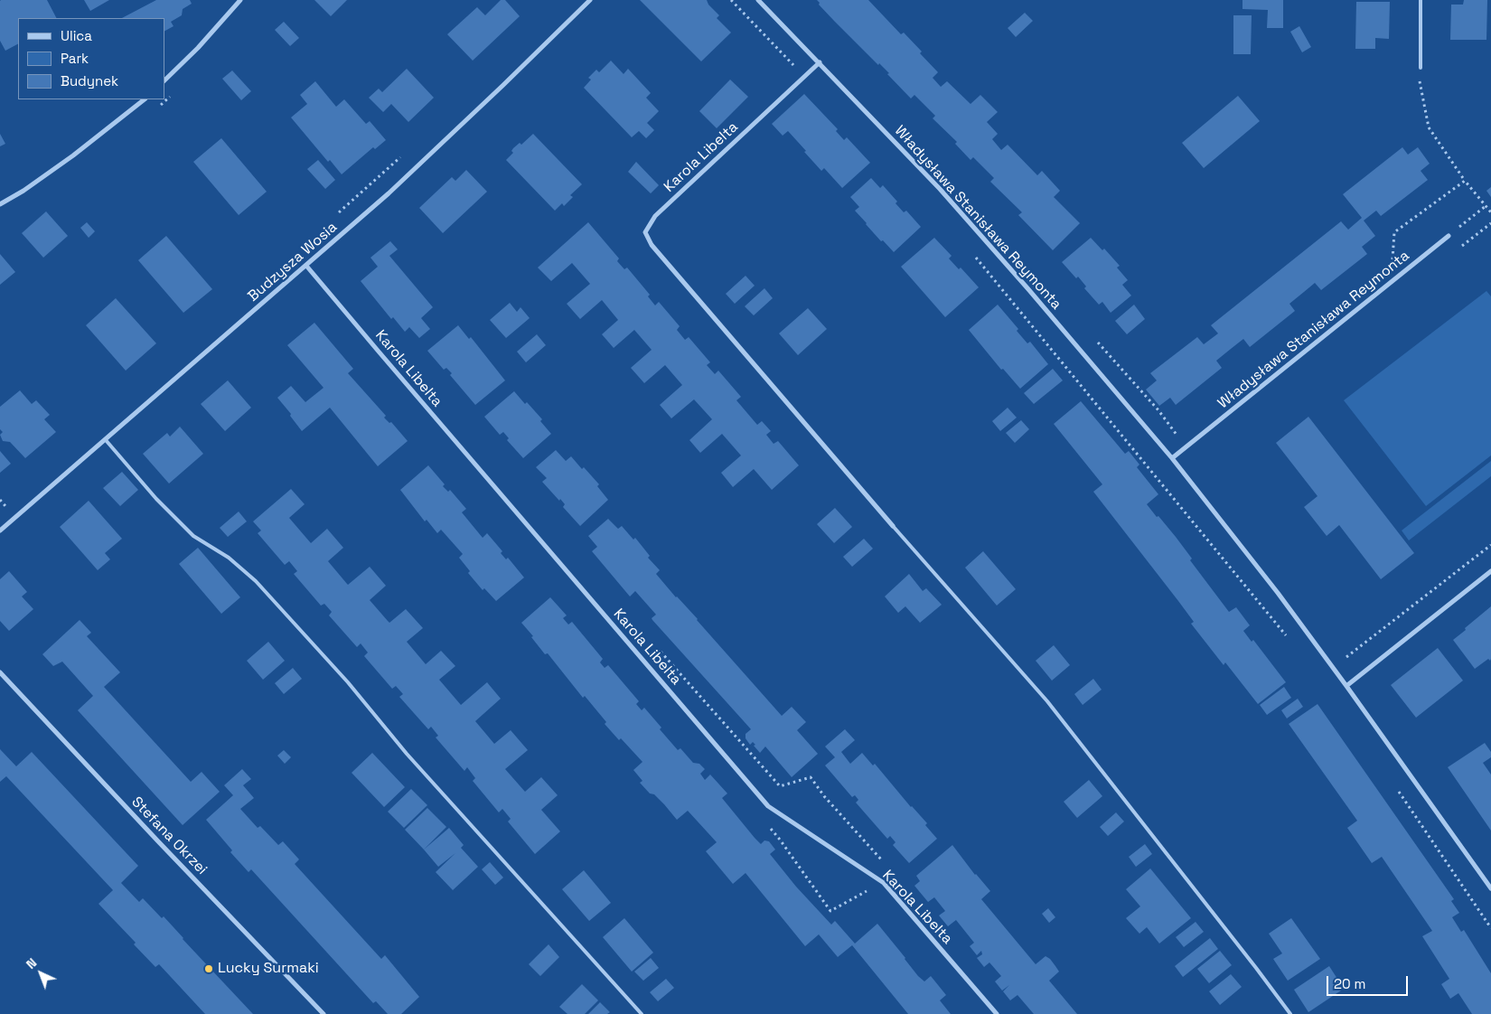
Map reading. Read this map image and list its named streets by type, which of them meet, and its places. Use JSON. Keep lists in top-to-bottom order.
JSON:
{
  "streets": {
    "street": [
      "Karola Libelta",
      "Władysława Stanisława Reymonta",
      "Budzysza Wosia",
      "Stefana Okrzei"
    ]
  },
  "crossings": [
    ["Karola Libelta", "Władysława Stanisława Reymonta"],
    ["Karola Libelta", "Budzysza Wosia"]
  ],
  "places": ["Lucky Surmaki"],
  "legend": ["Ulica", "Park", "Budynek"],
  "scale_bar": "20 m",
  "north": "top left"
}
